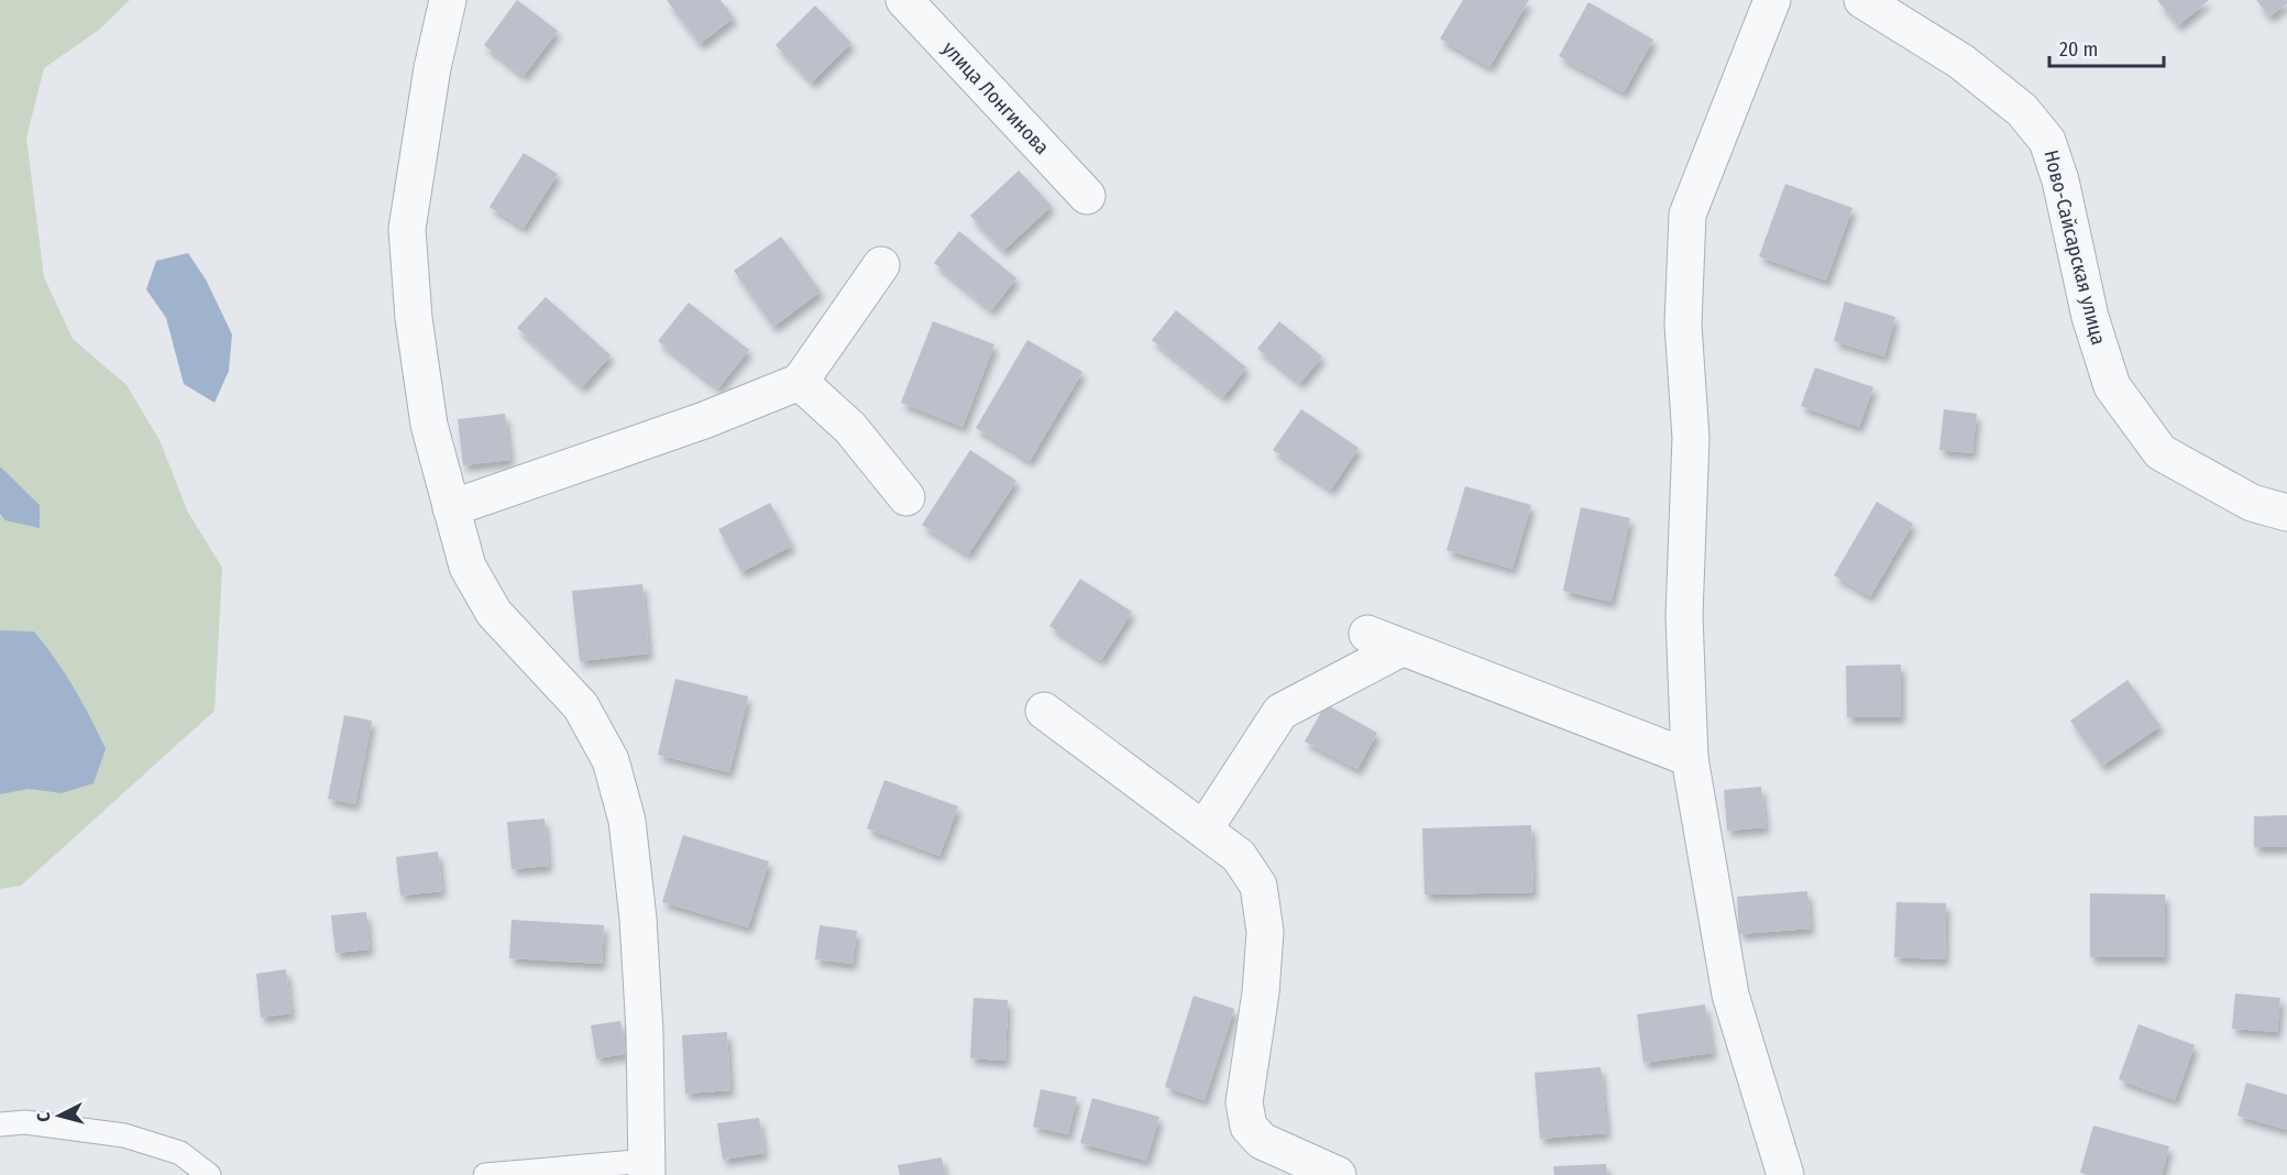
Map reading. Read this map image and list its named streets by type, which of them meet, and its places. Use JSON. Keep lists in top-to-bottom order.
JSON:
{
  "streets": {
    "street": ["улица Лонгинова", "Ново-Сайсарская улица"]
  },
  "scale_bar": "20 m",
  "north": "left"
}
